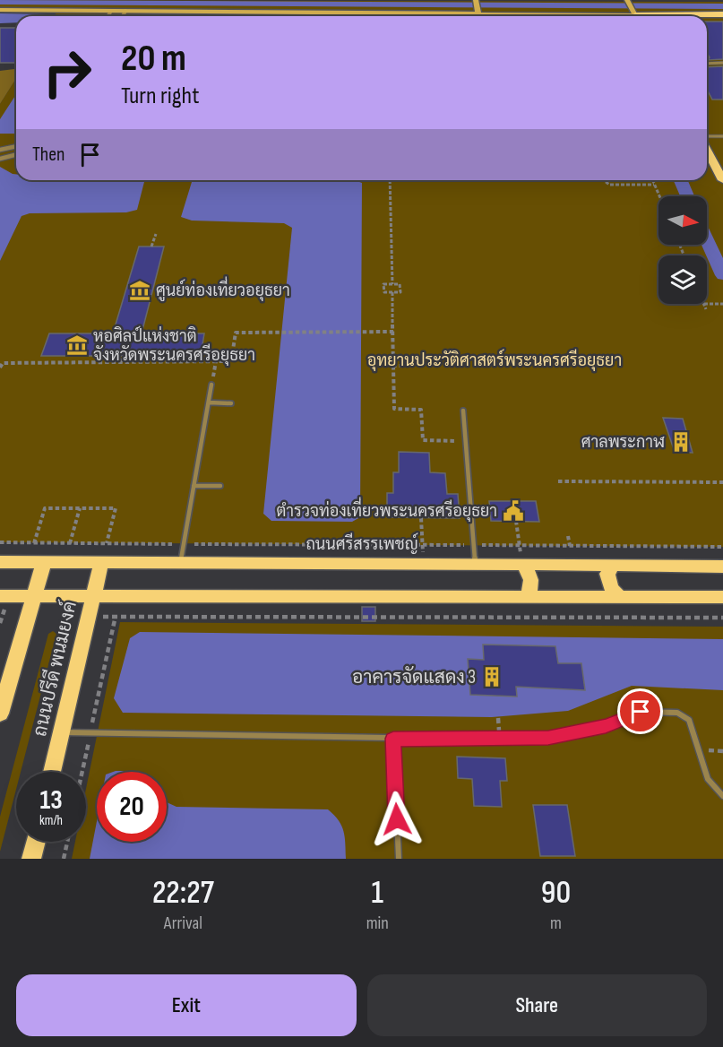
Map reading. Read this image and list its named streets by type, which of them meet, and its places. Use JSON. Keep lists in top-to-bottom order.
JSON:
{
  "streets": {
    "main road": ["ถนนศรีสรรเพชญ์", "ถนนปรีดี พนมยงค์"]
  },
  "crossings": [
    ["ถนนศรีสรรเพชญ์", "ถนนปรีดี พนมยงค์"]
  ],
  "parks": ["อุทยานประวัติศาสตร์พระนครศรีอยุธยา"],
  "places": {
    "museum": ["ศูนย์ท่องเที่ยวอยุธยา", "หอศิลป์แห่งชาติ จังหวัดพระนครศรีอยุธยา"],
    "building": ["ศาลพระกาฬ", "อาคารจัดแสดง 3"],
    "public building": ["ตำรวจท่องเที่ยวพระนครศรีอยุธยา"]
  },
  "north": "right",
  "page": {
    "turn": ["20 m", "Turn right"],
    "then": "Then",
    "speed": "13 km/h",
    "limit": "20",
    "eta": [
      "22:27",
      "Arrival",
      "1",
      "min",
      "90",
      "m"
    ],
    "buttons": ["Exit", "Share"]
  }
}
